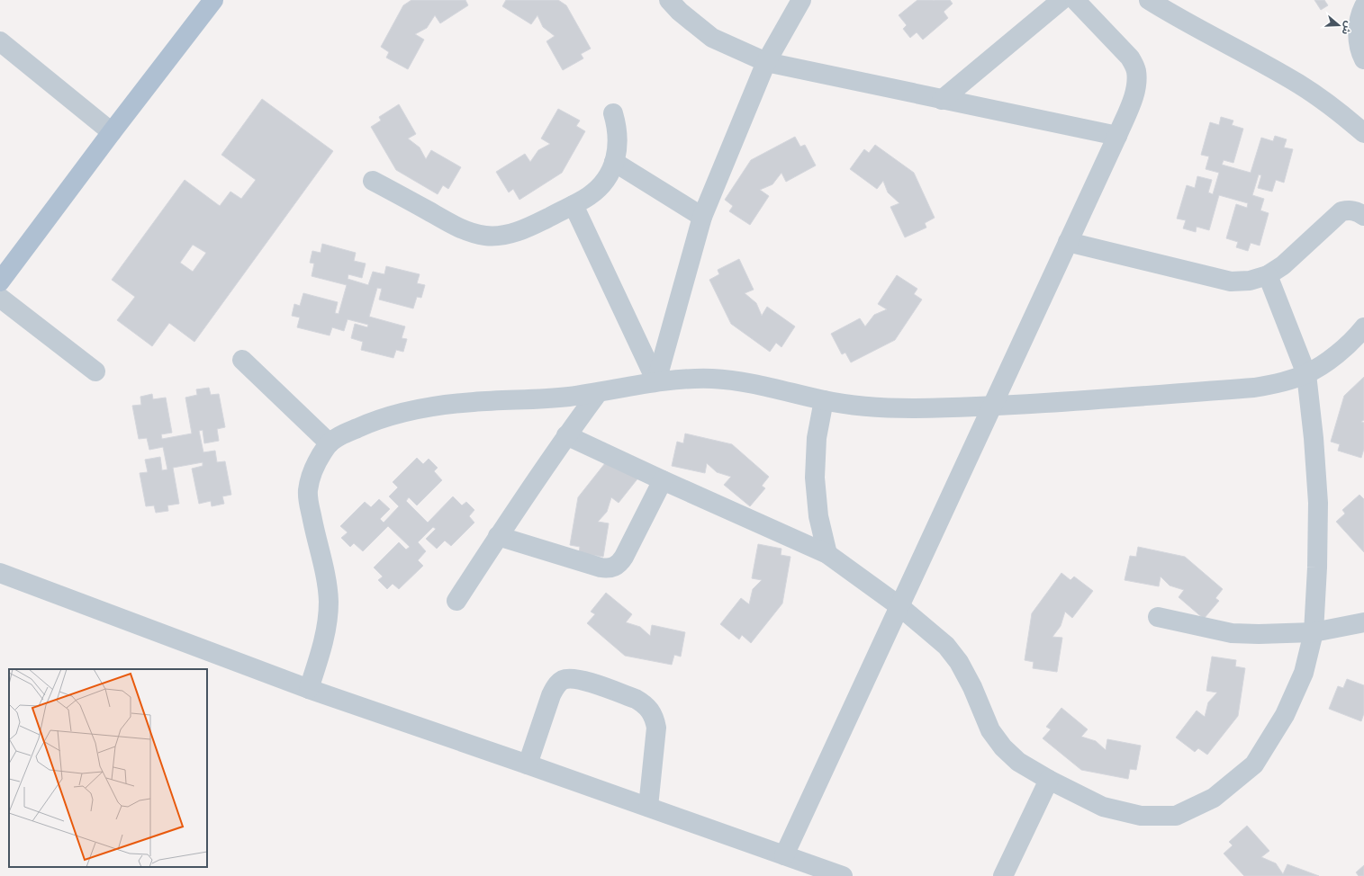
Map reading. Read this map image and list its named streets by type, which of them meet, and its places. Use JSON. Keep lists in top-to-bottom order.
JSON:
{
  "north": "right"
}
